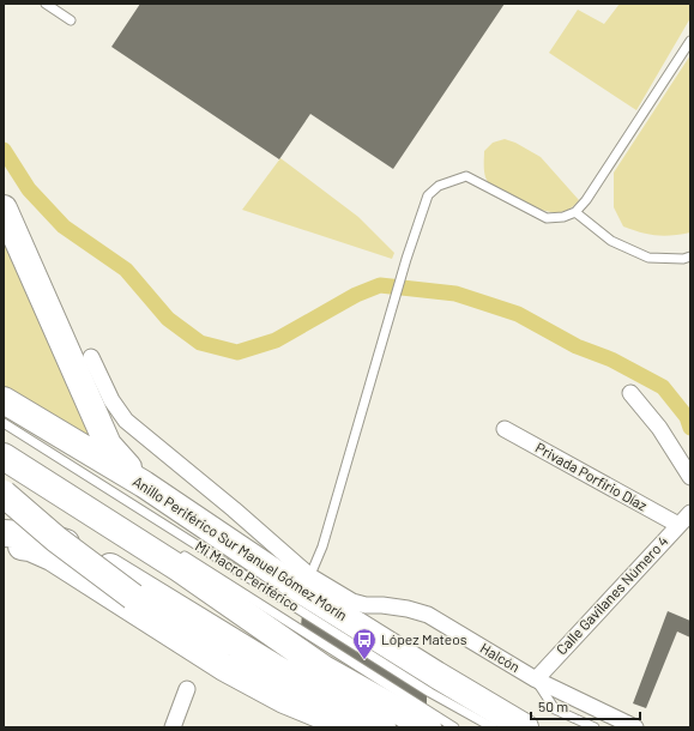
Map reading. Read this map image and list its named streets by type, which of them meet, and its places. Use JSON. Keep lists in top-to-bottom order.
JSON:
{
  "streets": {
    "highway": ["Anillo Periférico Sur Manuel Gómez Morín"],
    "street": ["Privada Porfirio Díaz", "Calle Gavilanes Número 4", "Halcón"],
    "lane": ["Mi Macro Periférico"]
  },
  "crossings": [
    ["Privada Porfirio Díaz", "Calle Gavilanes Número 4"],
    ["Anillo Periférico Sur Manuel Gómez Morín", "Halcón"],
    ["Calle Gavilanes Número 4", "Halcón"]
  ],
  "places": {
    "bus stop": ["López Mateos"]
  },
  "scale_bar": "50 m"
}
